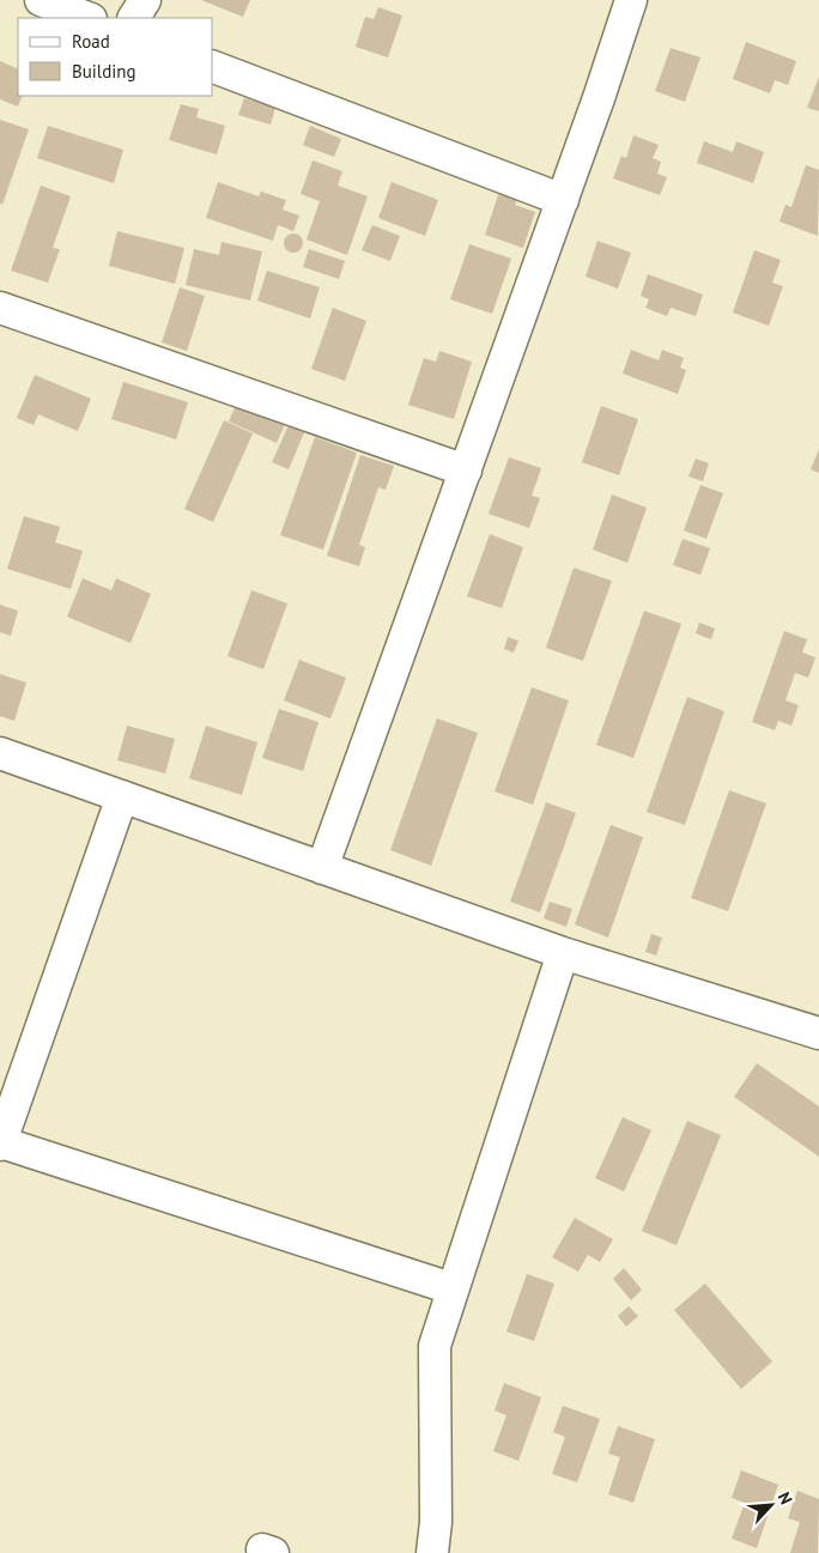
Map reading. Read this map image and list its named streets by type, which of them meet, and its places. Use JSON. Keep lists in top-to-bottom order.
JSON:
{
  "legend": ["Road", "Building"],
  "north": "top right"
}
